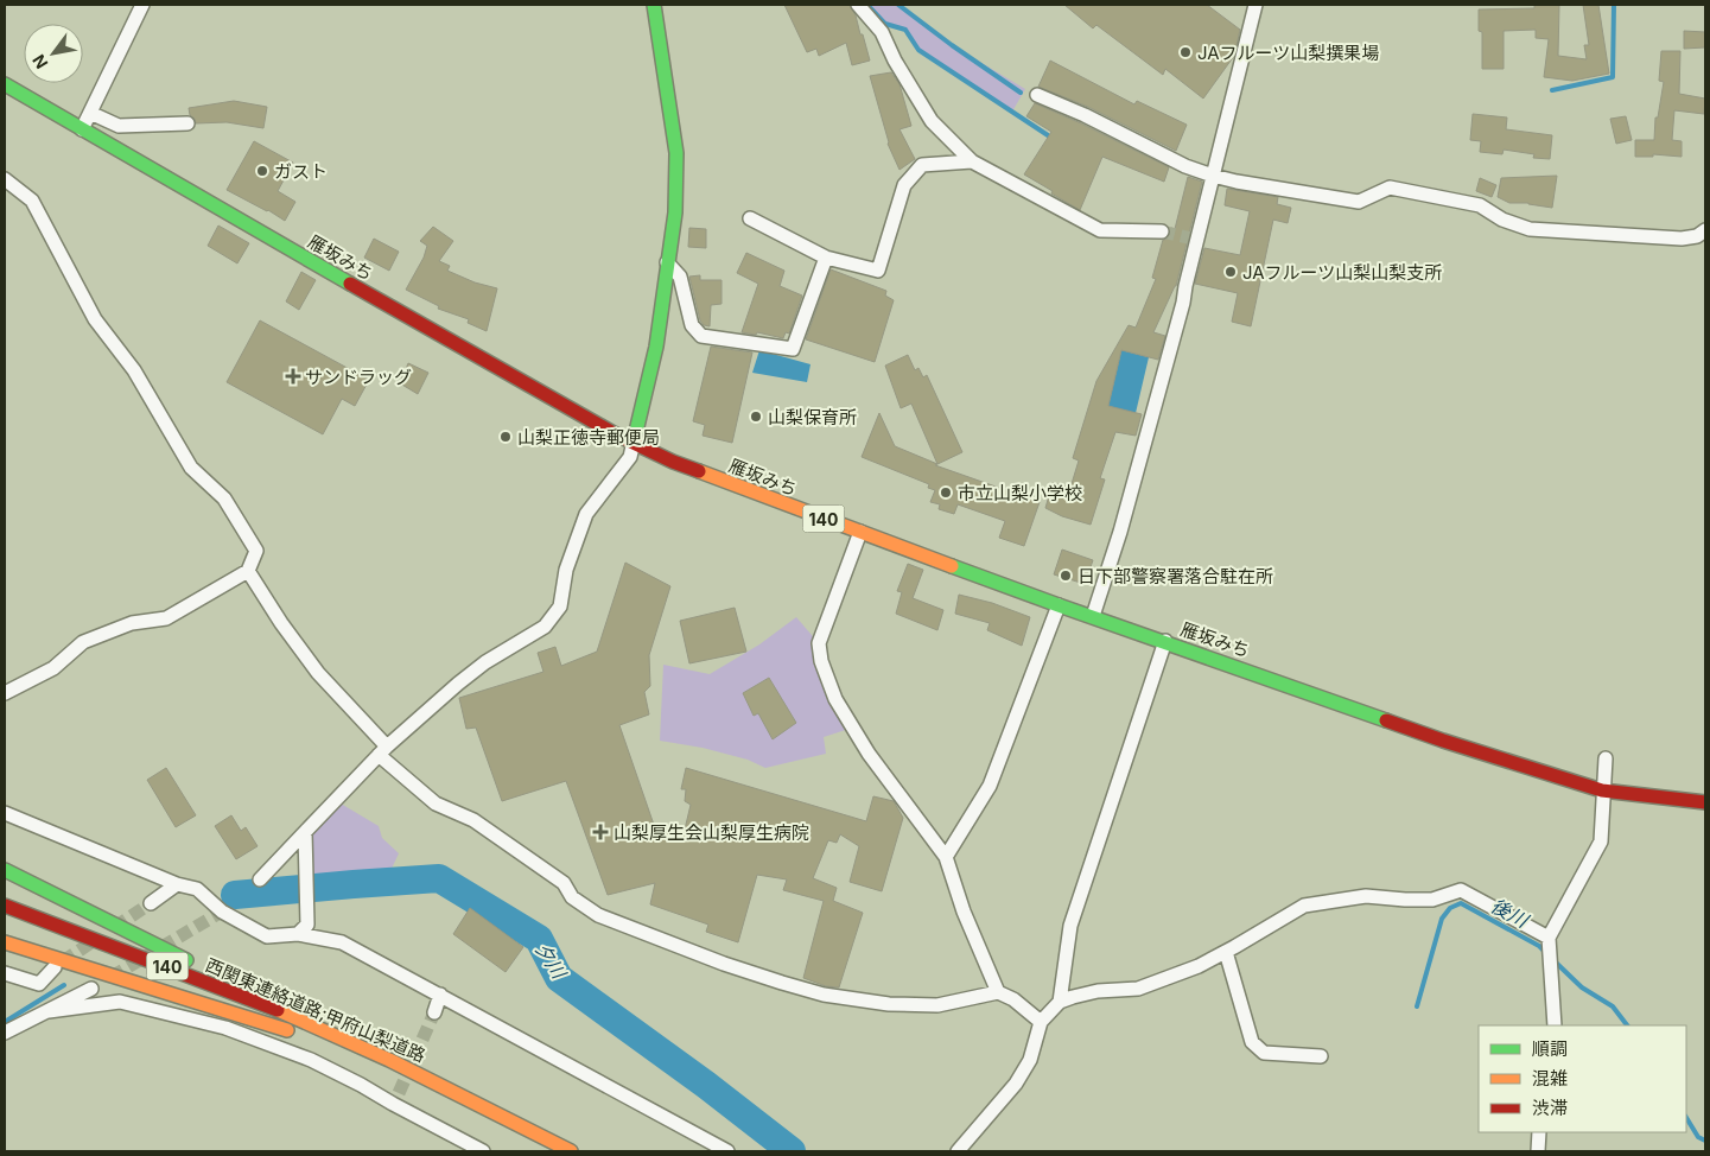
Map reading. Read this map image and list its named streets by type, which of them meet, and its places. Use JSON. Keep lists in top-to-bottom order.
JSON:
{
  "streets": {
    "main road": ["雁坂みち", "140", "西関東連絡道路;甲府山梨道路"]
  },
  "water": ["後川", "夕川"],
  "places": {
    "other": [
      "JAフルーツ山梨撰果場",
      "ガスト",
      "JAフルーツ山梨山梨支所",
      "山梨保育所",
      "山梨正徳寺郵便局",
      "市立山梨小学校",
      "日下部警察署落合駐在所"
    ],
    "health": ["サンドラッグ", "山梨厚生会山梨厚生病院"]
  },
  "legend": ["順調", "混雑", "渋滞"],
  "north": "bottom left"
}
